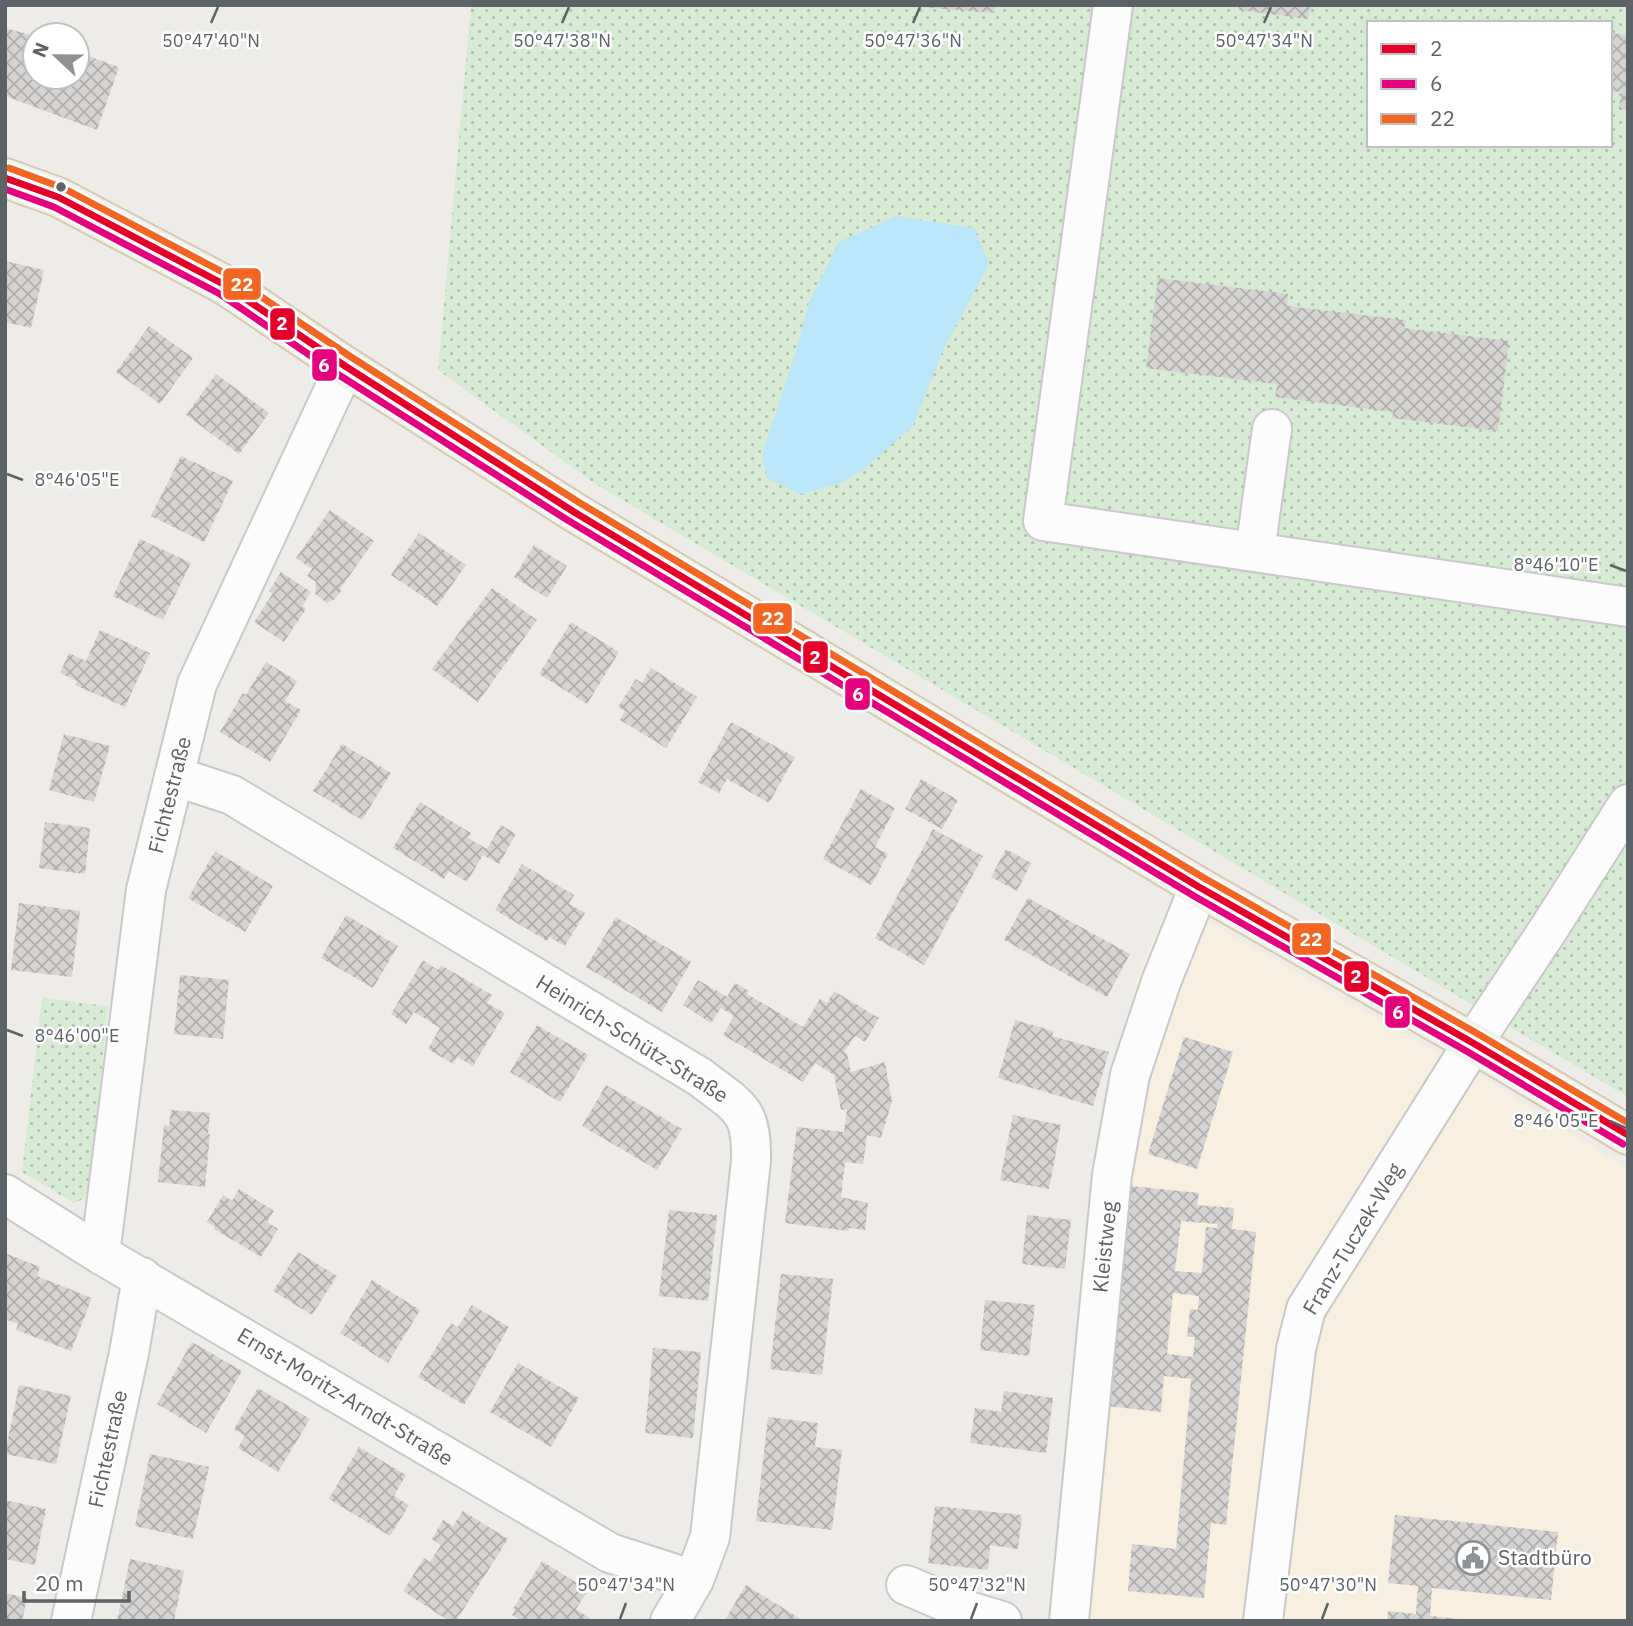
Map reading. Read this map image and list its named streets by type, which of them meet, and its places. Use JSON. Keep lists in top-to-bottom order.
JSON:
{
  "streets": {
    "street": [
      "Fichtestraße",
      "Heinrich-Schütz-Straße",
      "Franz-Tuczek-Weg",
      "Kleistweg",
      "Ernst-Moritz-Arndt-Straße"
    ]
  },
  "crossings": [
    ["Fichtestraße", "Heinrich-Schütz-Straße"],
    ["Fichtestraße", "Ernst-Moritz-Arndt-Straße"],
    ["Heinrich-Schütz-Straße", "Ernst-Moritz-Arndt-Straße"]
  ],
  "places": {
    "public building": ["Stadtbüro"]
  },
  "lines": ["transit line 22", "transit line 2", "transit line 6"],
  "legend": ["2", "6", "22"],
  "scale_bar": "20 m",
  "north": "left",
  "coordinates": [
    "50°47'40\"N",
    "50°47'38\"N",
    "50°47'36\"N",
    "50°47'34\"N",
    "8°46'05\"E",
    "8°46'10\"E",
    "8°46'00\"E",
    "50°47'32\"N",
    "50°47'30\"N"
  ]
}
